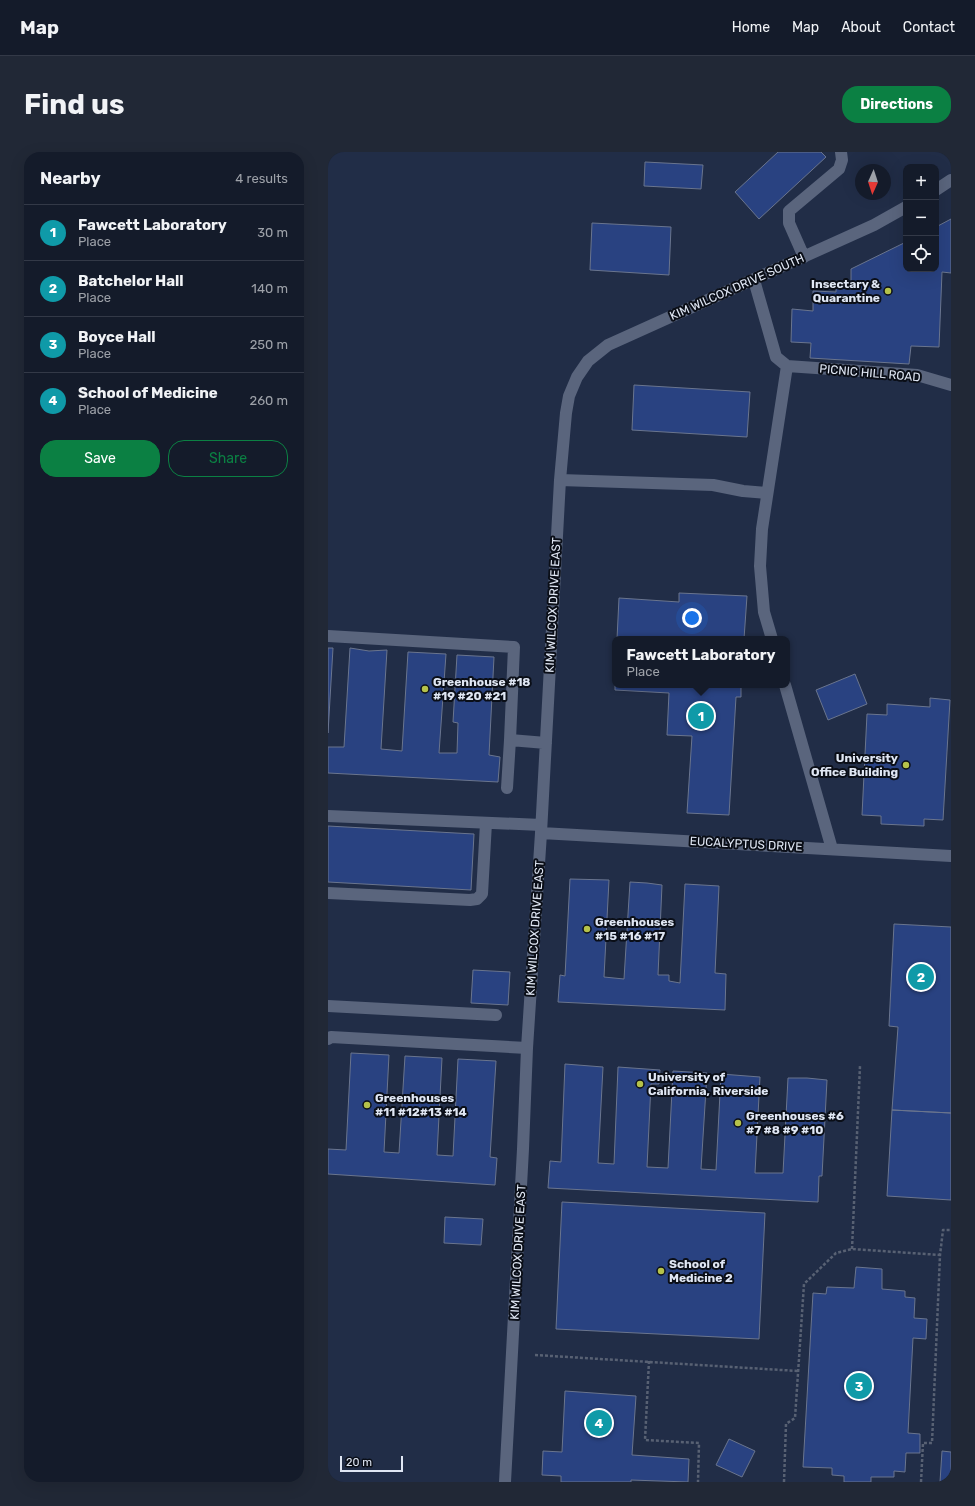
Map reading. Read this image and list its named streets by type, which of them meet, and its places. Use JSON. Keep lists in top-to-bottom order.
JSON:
{
  "streets": {
    "street": [
      "KIM WILCOX DRIVE SOUTH",
      "PICNIC HILL ROAD",
      "KIM WILCOX DRIVE EAST",
      "EUCALYPTUS DRIVE"
    ]
  },
  "crossings": [
    ["KIM WILCOX DRIVE SOUTH", "KIM WILCOX DRIVE EAST"],
    ["KIM WILCOX DRIVE EAST", "EUCALYPTUS DRIVE"]
  ],
  "places": [
    "Insectary & Quarantine",
    "Greenhouse #18 #19 #20 #21",
    "University Office Building",
    "Greenhouses #15 #16 #17",
    "University of California, Riverside",
    "Greenhouses #11 #12#13 #14",
    "Greenhouses #6 #7 #8 #9 #10",
    "School of Medicine 2"
  ],
  "scale_bar": "20 m",
  "north": "bottom",
  "page": {
    "header": "Map",
    "nav": [
      "Home",
      "Map",
      "About",
      "Contact"
    ],
    "buttons": [
      "Directions",
      ["Save", "Share"]
    ],
    "title": "Find us",
    "heading": ["Nearby", "4 results"],
    "map_buttons": ["+", "−"],
    "list": [
      {
        "mark": "1",
        "name": "Fawcett Laboratory",
        "note": "Place",
        "value": "30 m"
      },
      {
        "mark": "2",
        "name": "Batchelor Hall",
        "note": "Place",
        "value": "140 m"
      },
      {
        "mark": "3",
        "name": "Boyce Hall",
        "note": "Place",
        "value": "250 m"
      },
      {
        "mark": "4",
        "name": "School of Medicine",
        "note": "Place",
        "value": "260 m"
      }
    ],
    "popup": ["Fawcett Laboratory", "Place"],
    "pins": [
      "1",
      "2",
      "3",
      "4"
    ],
    "scale": "20 m"
  }
}
